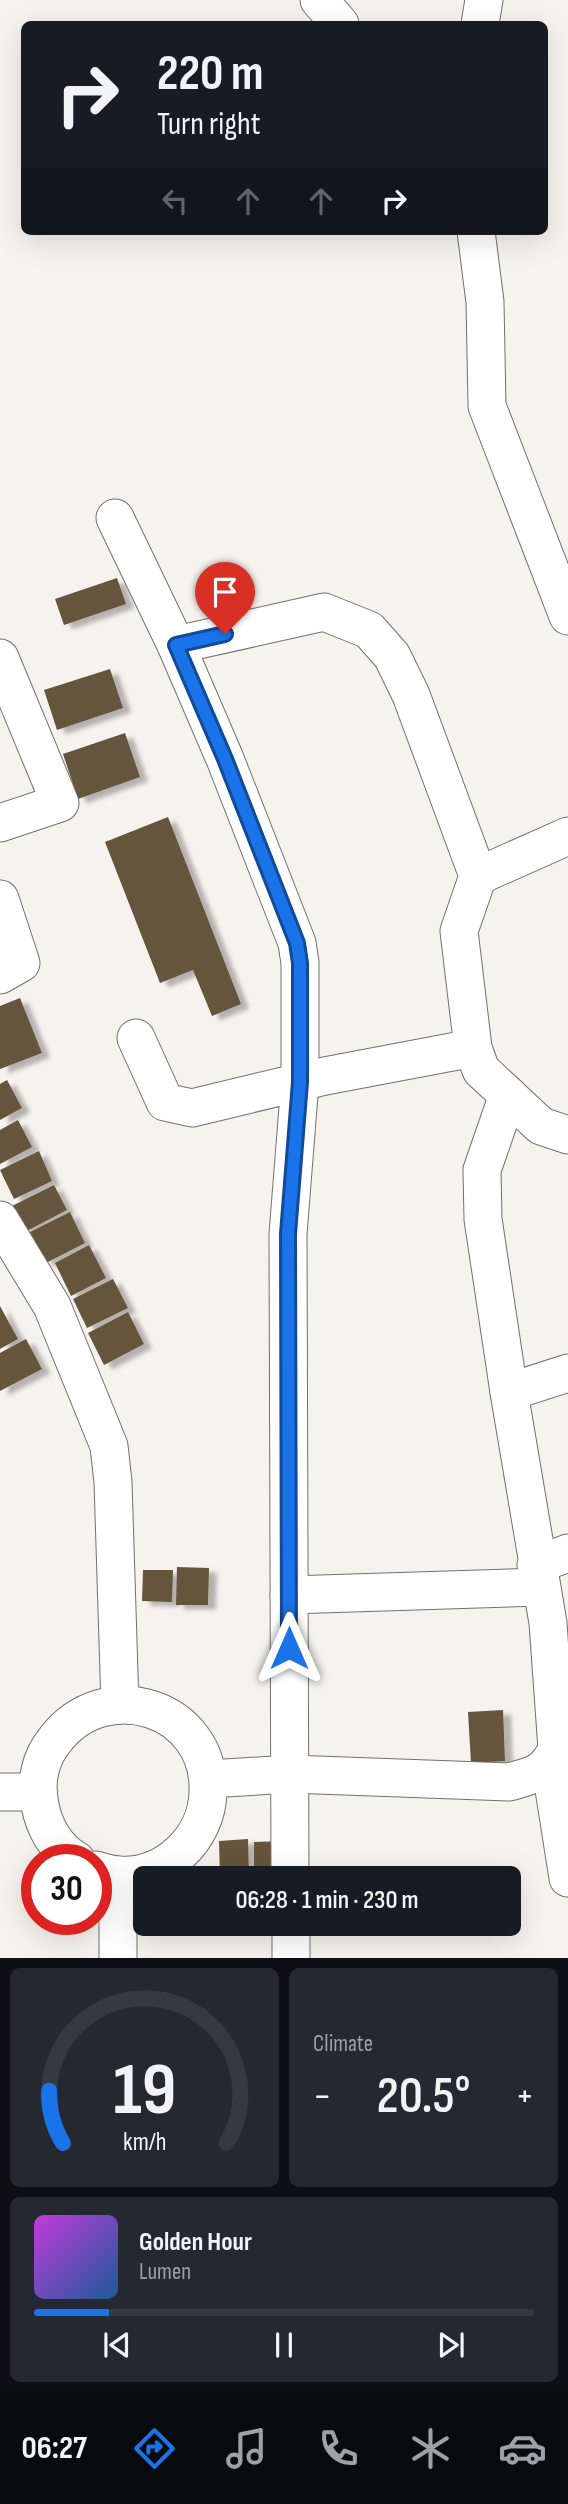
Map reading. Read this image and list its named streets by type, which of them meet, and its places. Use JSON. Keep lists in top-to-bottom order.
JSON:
{
  "page": {
    "turn": ["220 m", "Turn right"],
    "limit": "30",
    "trip": "06:28 · 1 min · 230 m",
    "tile": "Climate",
    "heat": ["−", "20.5°", "+"],
    "song": ["Golden Hour", "Lumen"],
    "tabs": "06:27",
    "gauge": ["19", "km/h"]
  }
}
